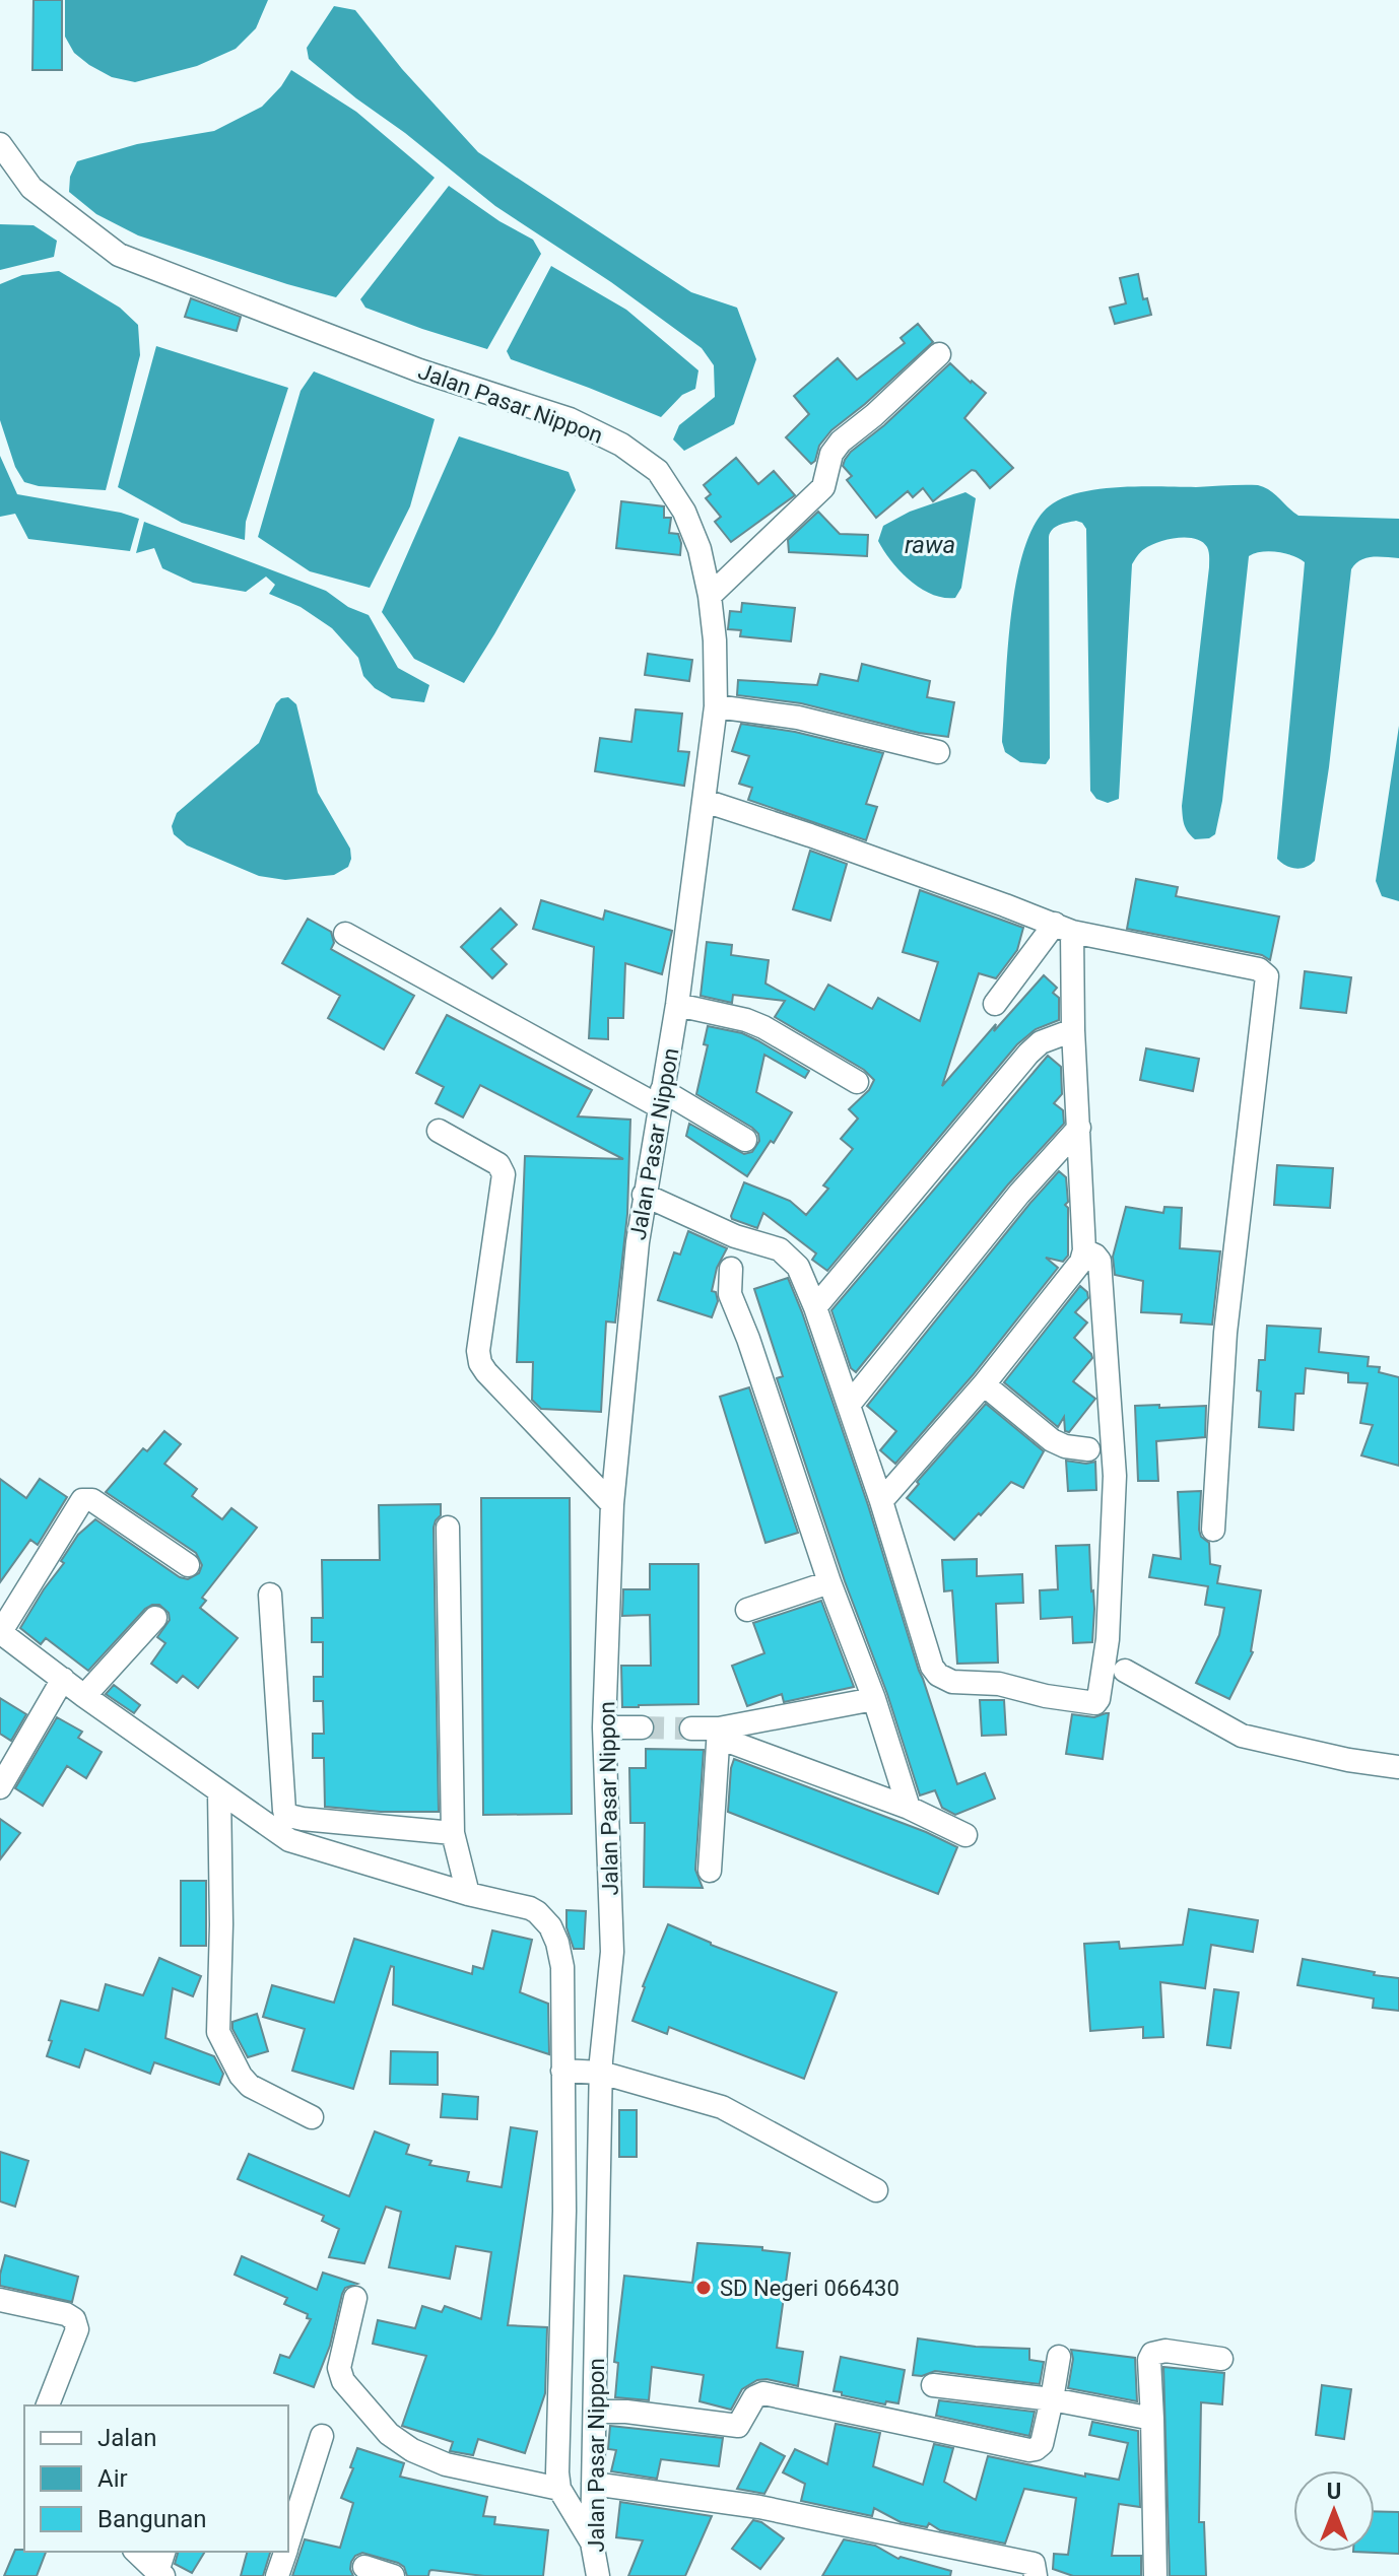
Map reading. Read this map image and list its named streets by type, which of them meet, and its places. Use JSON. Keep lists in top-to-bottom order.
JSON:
{
  "streets": {
    "street": ["Jalan Pasar Nippon"]
  },
  "water": ["rawa"],
  "places": ["SD Negeri 066430"],
  "legend": ["Jalan", "Air", "Bangunan"],
  "north": "top"
}
